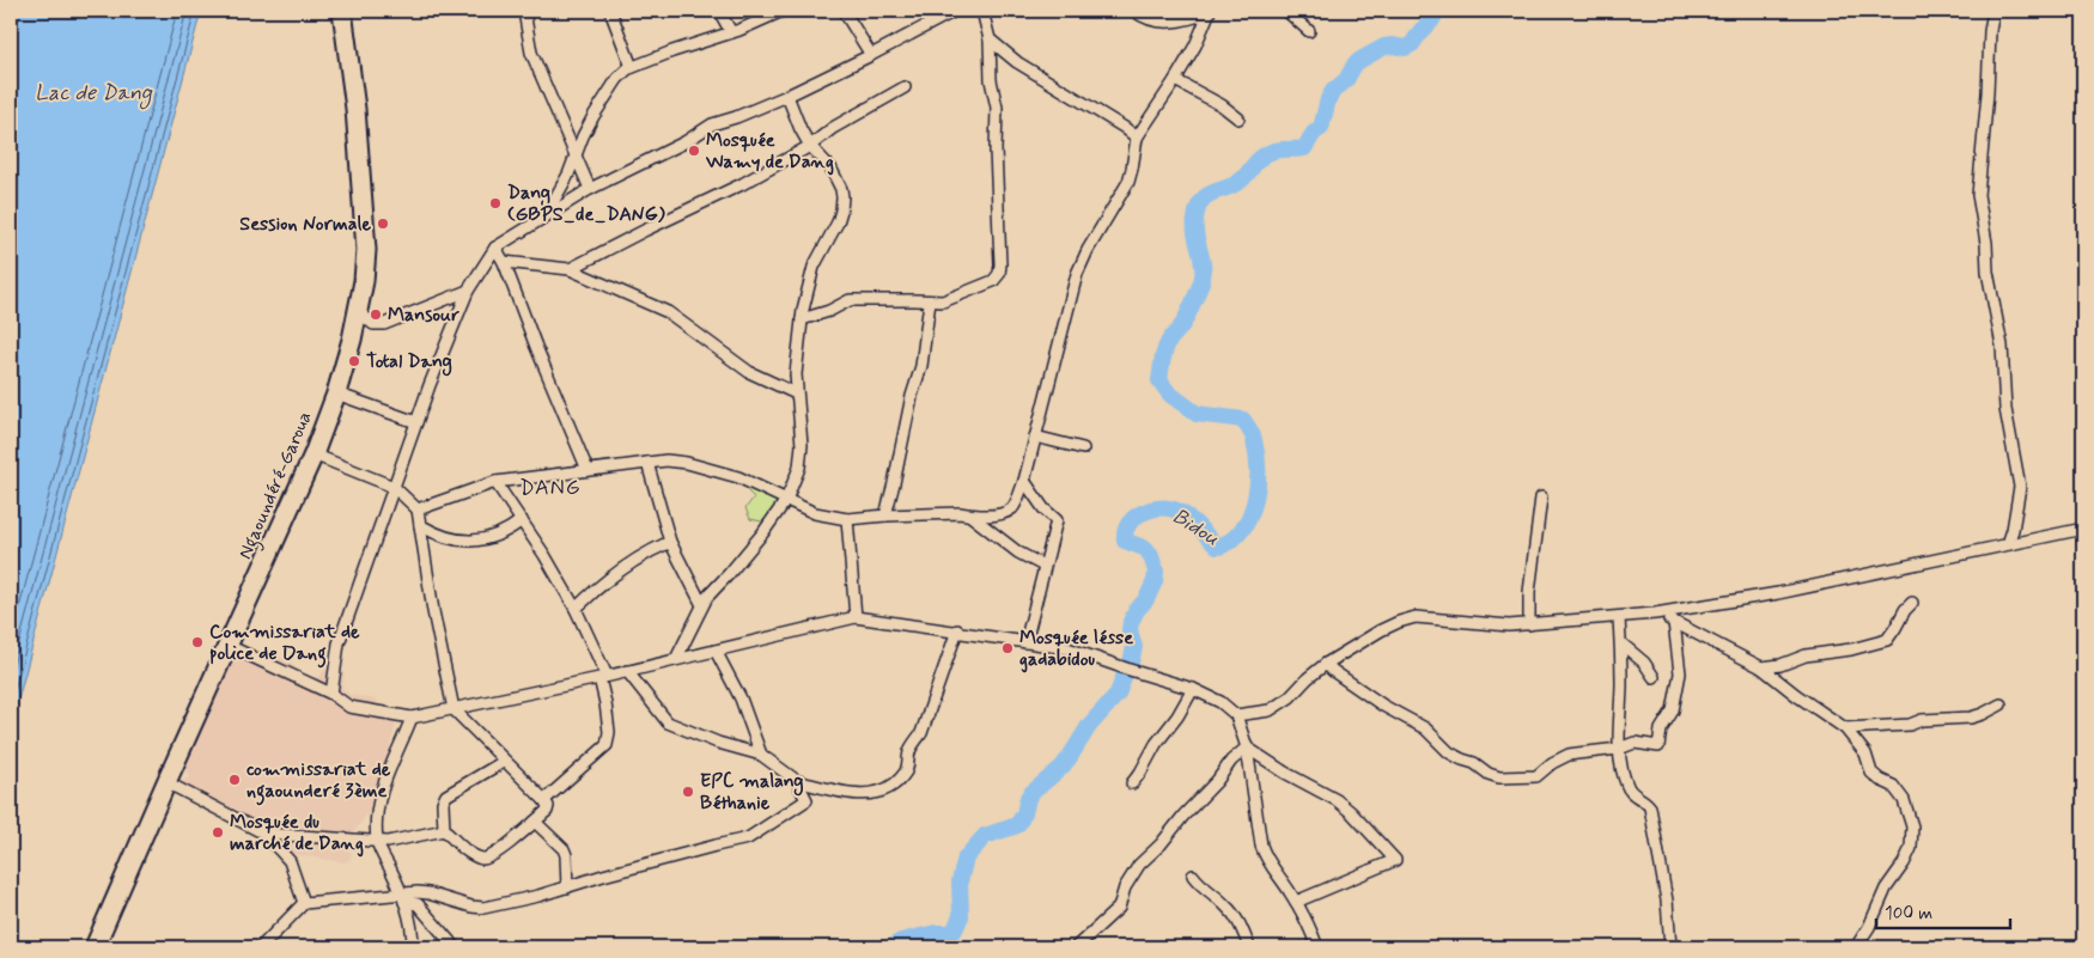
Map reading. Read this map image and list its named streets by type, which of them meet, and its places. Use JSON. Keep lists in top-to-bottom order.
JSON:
{
  "streets": {
    "highway": ["Ngaoundéré-Garoua"]
  },
  "districts": ["DANG"],
  "water": ["Lac de Dang", "Bidou"],
  "places": [
    "Mosquée Wamy de Dang",
    "Dang (GBPS_de_DANG)",
    "Session Normale",
    "Mansour",
    "Total Dang",
    "Commissariat de police de Dang",
    "Mosquée lésse gadabidou",
    "commissariat de ngaounderé 3ème",
    "EPC malang Béthanie",
    "Mosquée du marché de Dang"
  ],
  "scale_bar": "100 m"
}
